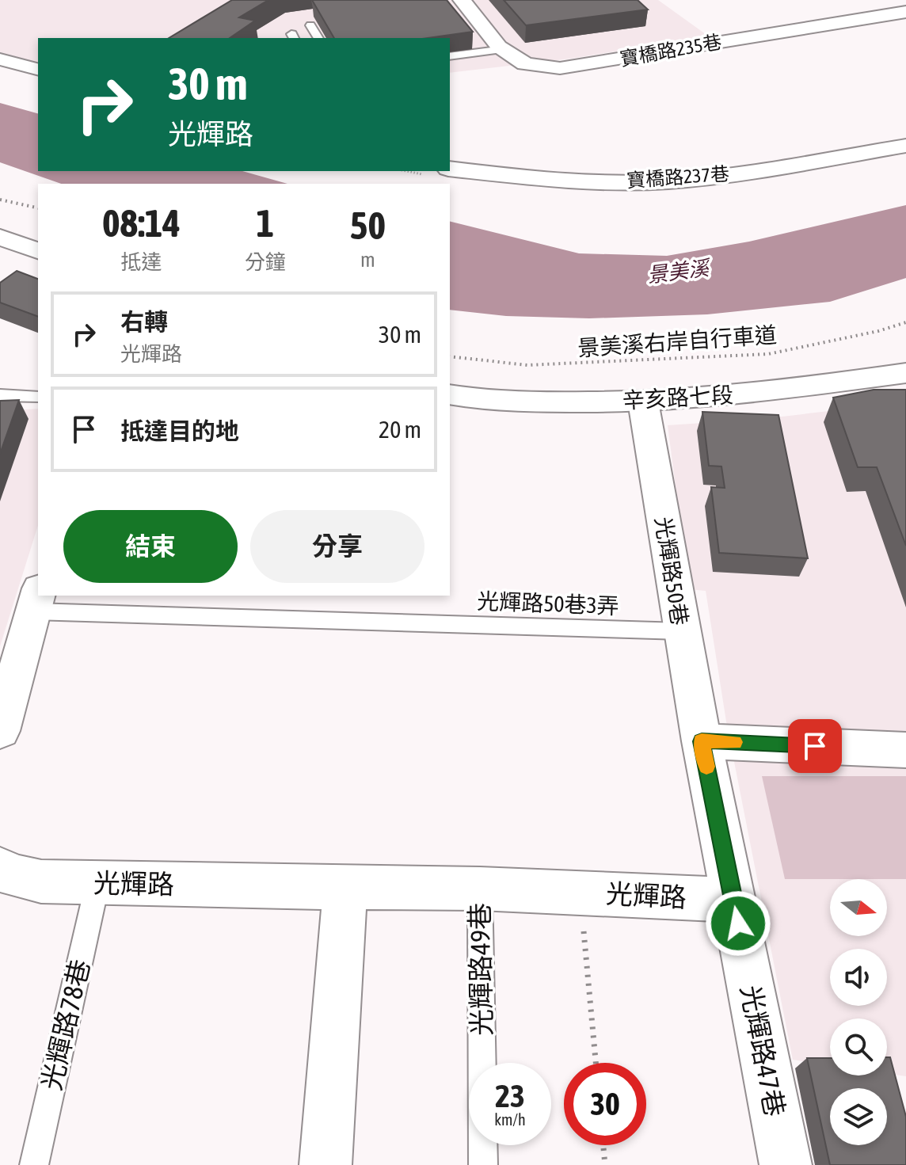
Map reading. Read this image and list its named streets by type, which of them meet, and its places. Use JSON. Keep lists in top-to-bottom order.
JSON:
{
  "streets": {
    "street": [
      "寶橋路235巷",
      "寶橋路237巷",
      "辛亥路七段",
      "光輝路50巷",
      "光輝路",
      "光輝路47巷"
    ],
    "lane": ["光輝路50巷3弄", "光輝路49巷", "光輝路78巷"],
    "path": ["景美溪右岸自行車道"]
  },
  "crossings": [
    ["辛亥路七段", "光輝路50巷"],
    ["光輝路50巷", "光輝路50巷3弄"],
    ["光輝路", "光輝路49巷"],
    ["光輝路", "光輝路78巷"],
    ["光輝路", "光輝路47巷"]
  ],
  "water": ["景美溪"],
  "north": "right",
  "page": {
    "turn": ["30 m", "光輝路"],
    "eta": [
      "08:14",
      "抵達",
      "1",
      "分鐘",
      "50",
      "m"
    ],
    "list": [
      {
        "name": "右轉",
        "note": "光輝路",
        "value": "30 m"
      },
      {
        "name": "抵達目的地",
        "value": "20 m"
      }
    ],
    "buttons": ["結束", "分享"],
    "speed": "23 km/h",
    "limit": "30"
  }
}
